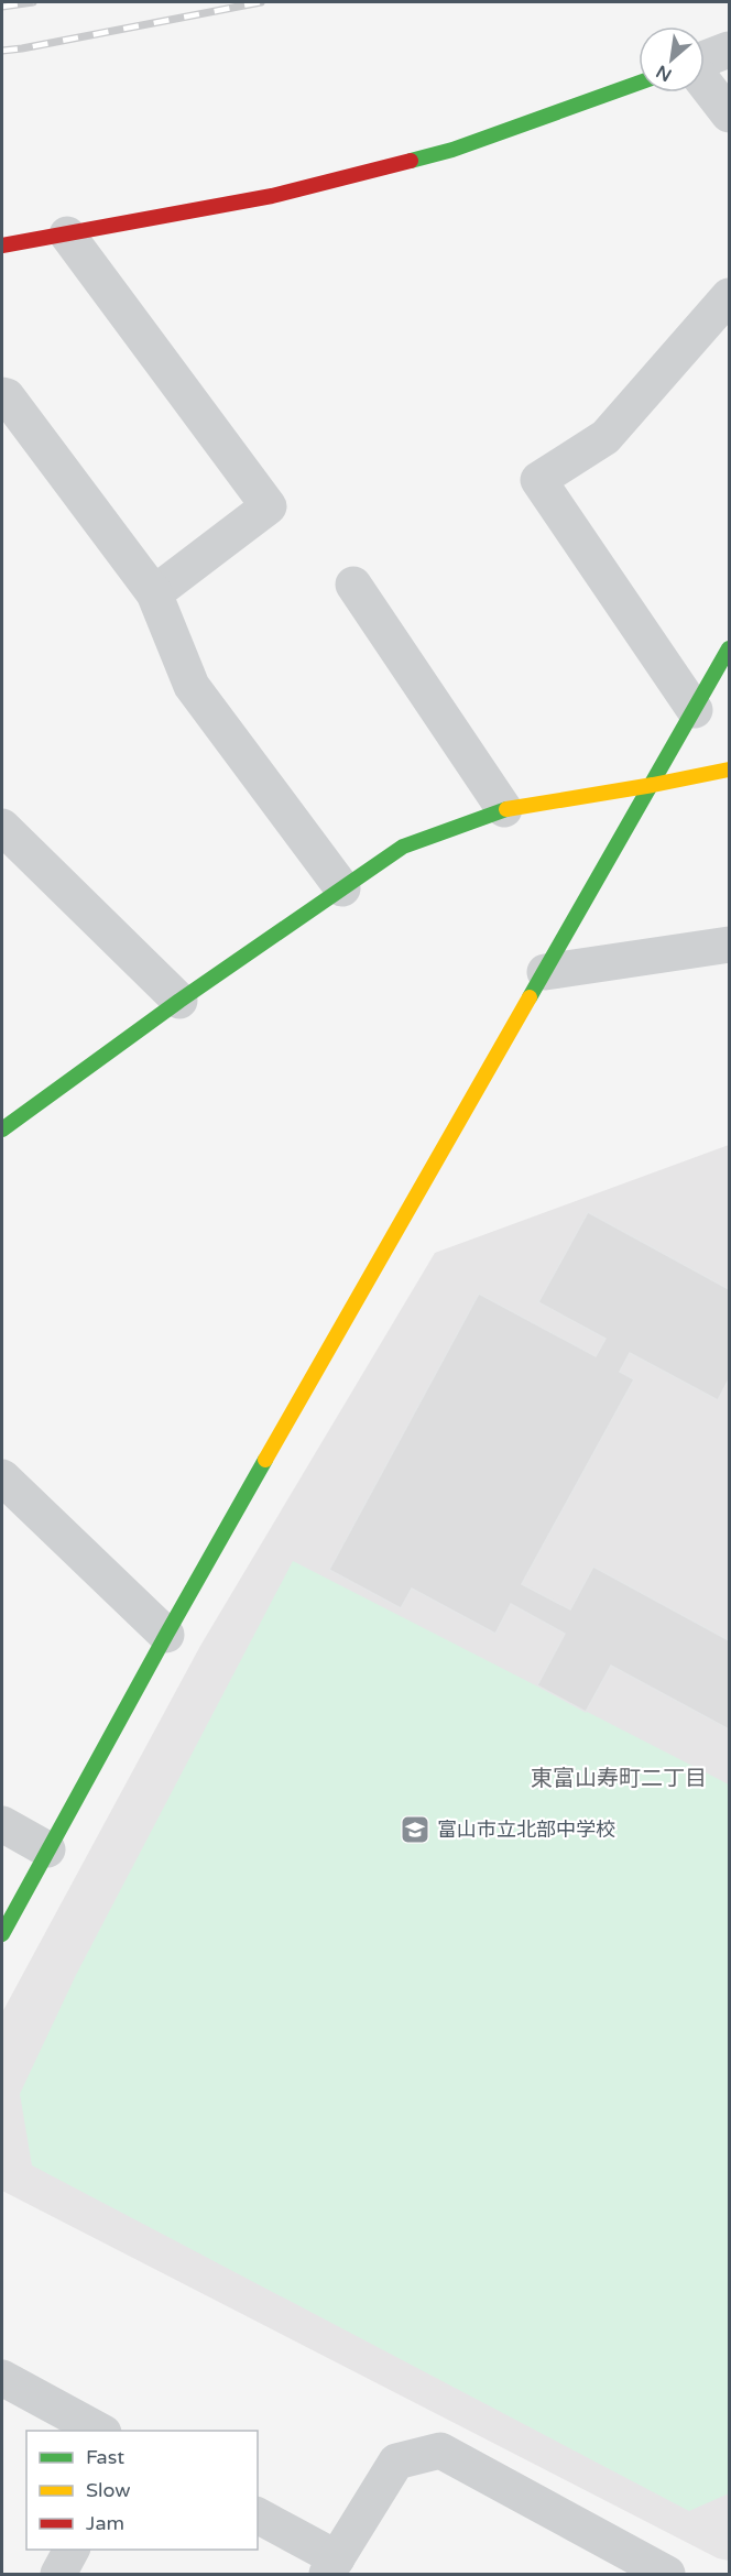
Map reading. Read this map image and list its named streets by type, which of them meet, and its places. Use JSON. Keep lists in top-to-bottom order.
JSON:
{
  "districts": ["東富山寿町二丁目"],
  "places": {
    "school or university": ["富山市立北部中学校"]
  },
  "legend": ["Fast", "Slow", "Jam"],
  "north": "bottom left"
}
